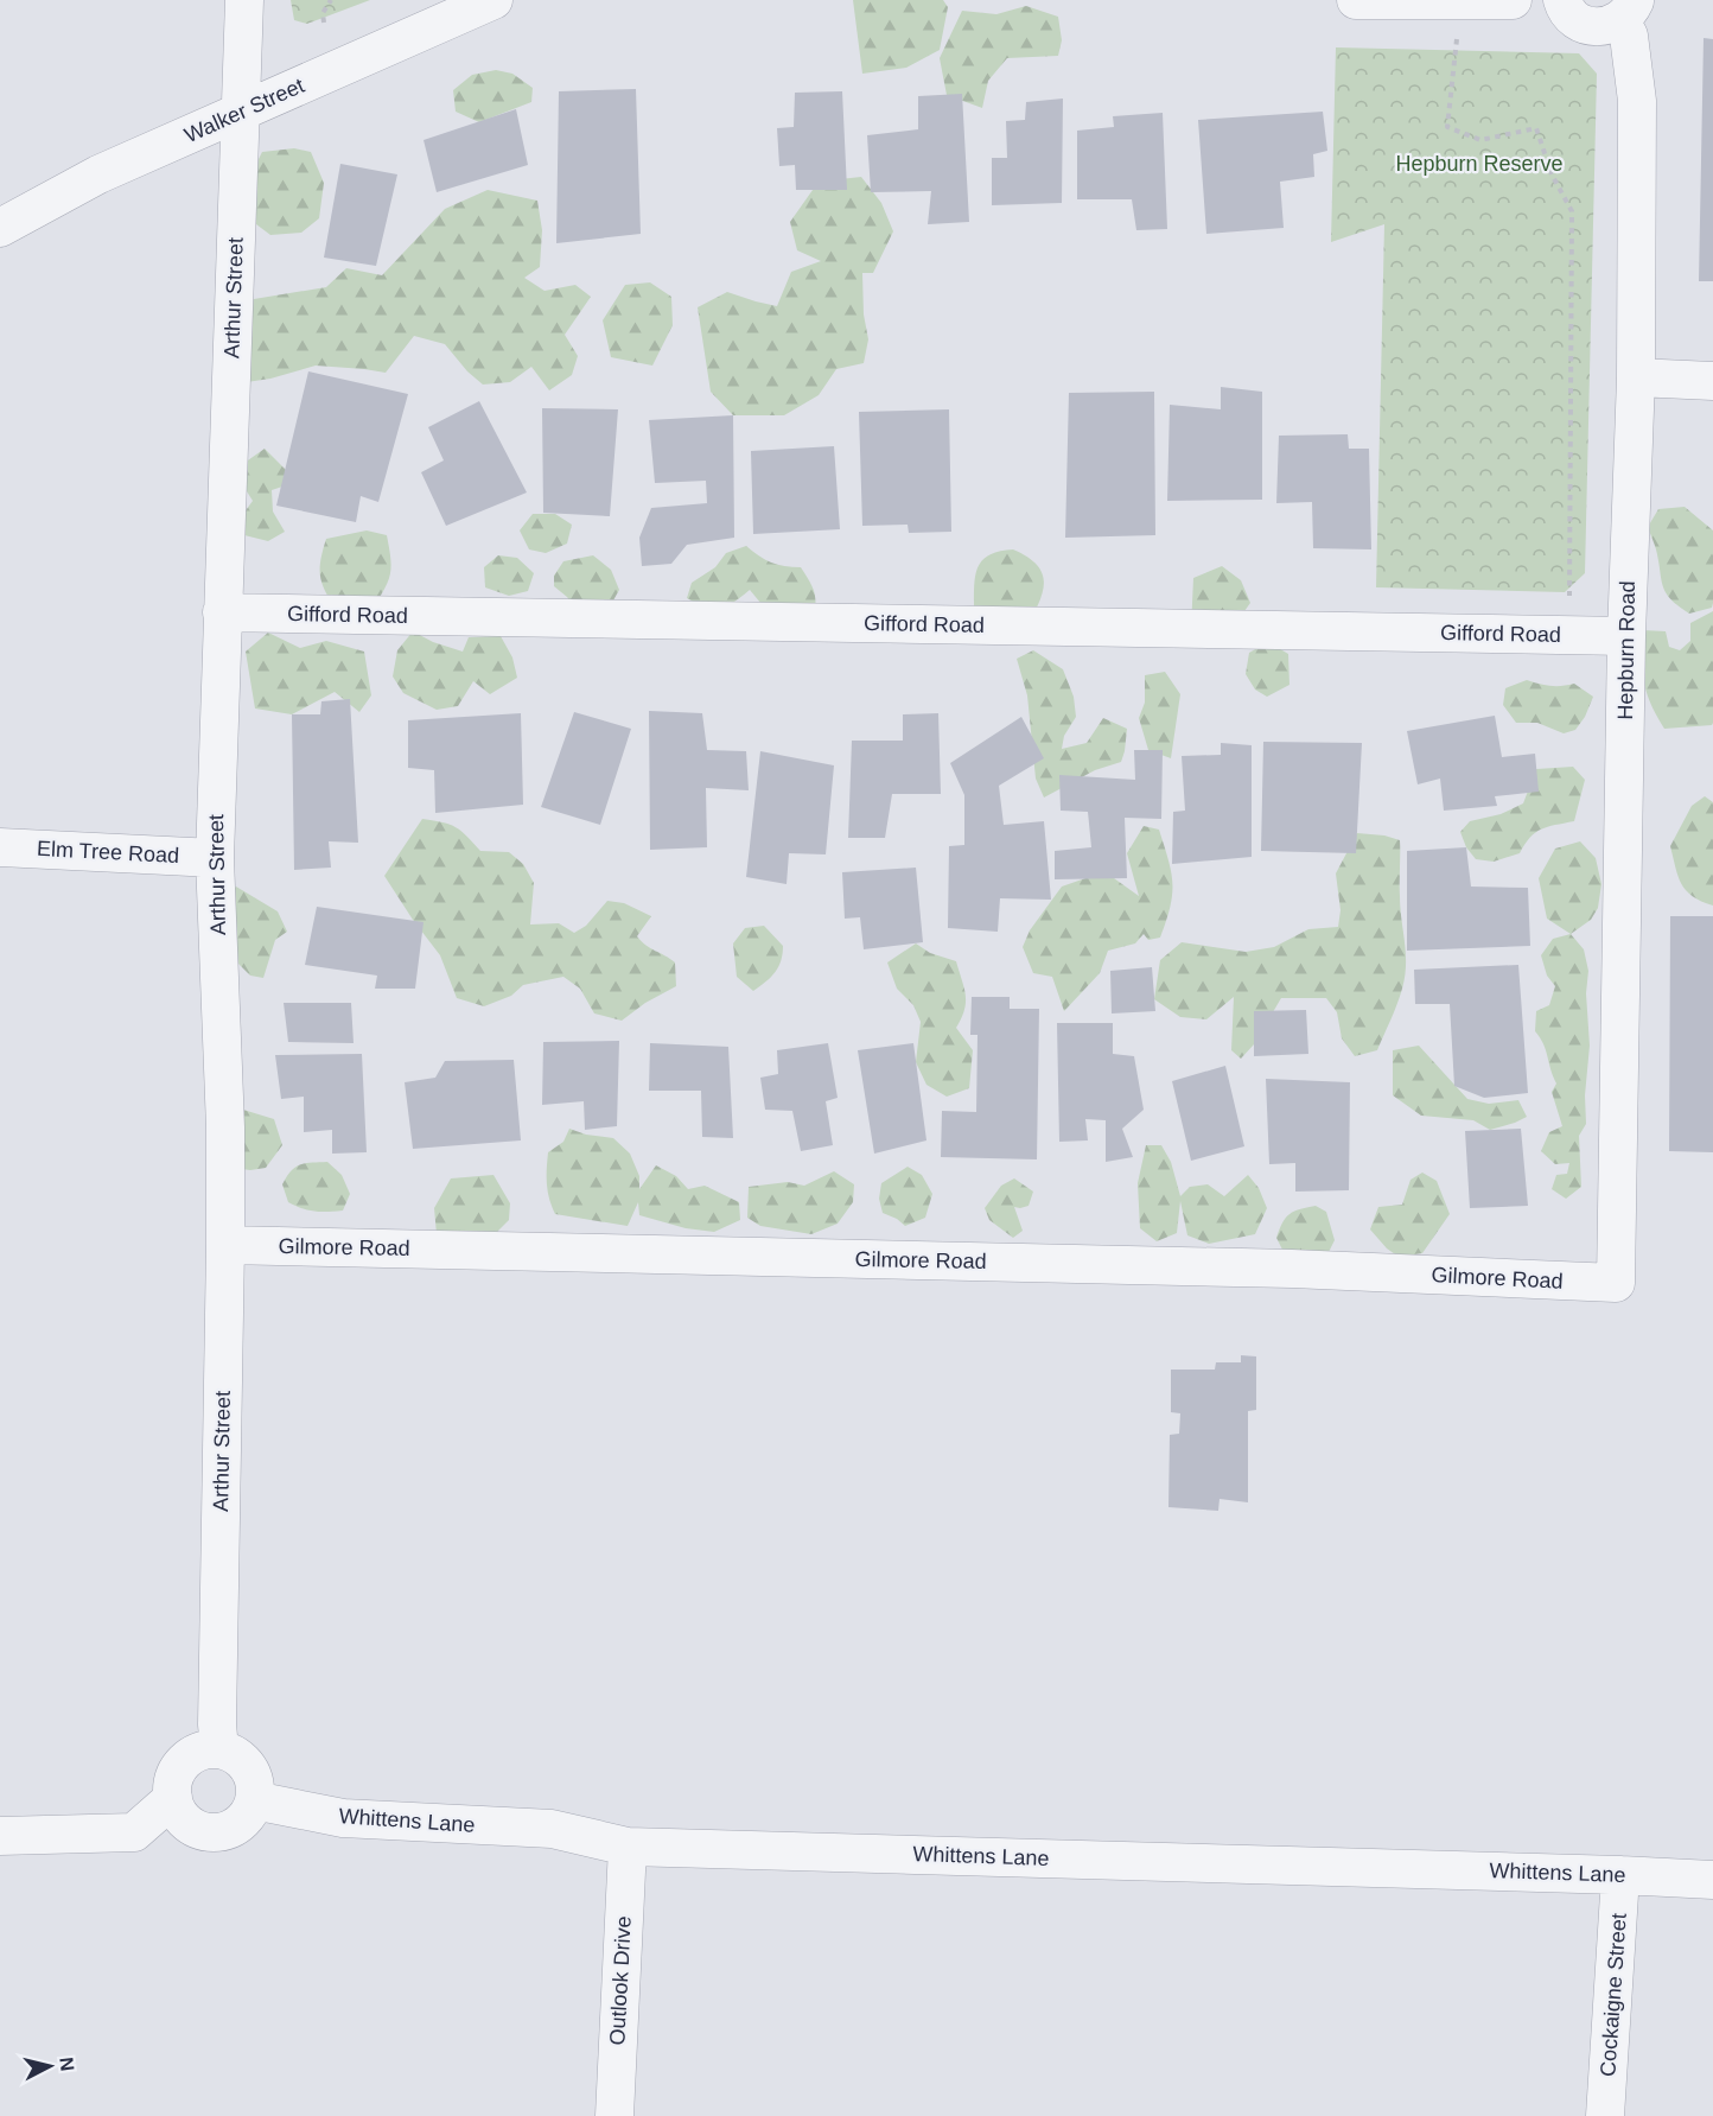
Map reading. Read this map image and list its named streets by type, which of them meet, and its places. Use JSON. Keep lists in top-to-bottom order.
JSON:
{
  "streets": {
    "street": [
      "Walker Street",
      "Arthur Street",
      "Gifford Road",
      "Hepburn Road",
      "Elm Tree Road",
      "Gilmore Road",
      "Whittens Lane",
      "Outlook Drive",
      "Cockaigne Street"
    ]
  },
  "crossings": [
    ["Walker Street", "Arthur Street"],
    ["Arthur Street", "Gifford Road"],
    ["Arthur Street", "Elm Tree Road"],
    ["Arthur Street", "Gilmore Road"],
    ["Arthur Street", "Whittens Lane"],
    ["Gifford Road", "Hepburn Road"],
    ["Hepburn Road", "Gilmore Road"],
    ["Whittens Lane", "Outlook Drive"],
    ["Whittens Lane", "Cockaigne Street"]
  ],
  "parks": ["Hepburn Reserve"],
  "north": "right"
}
